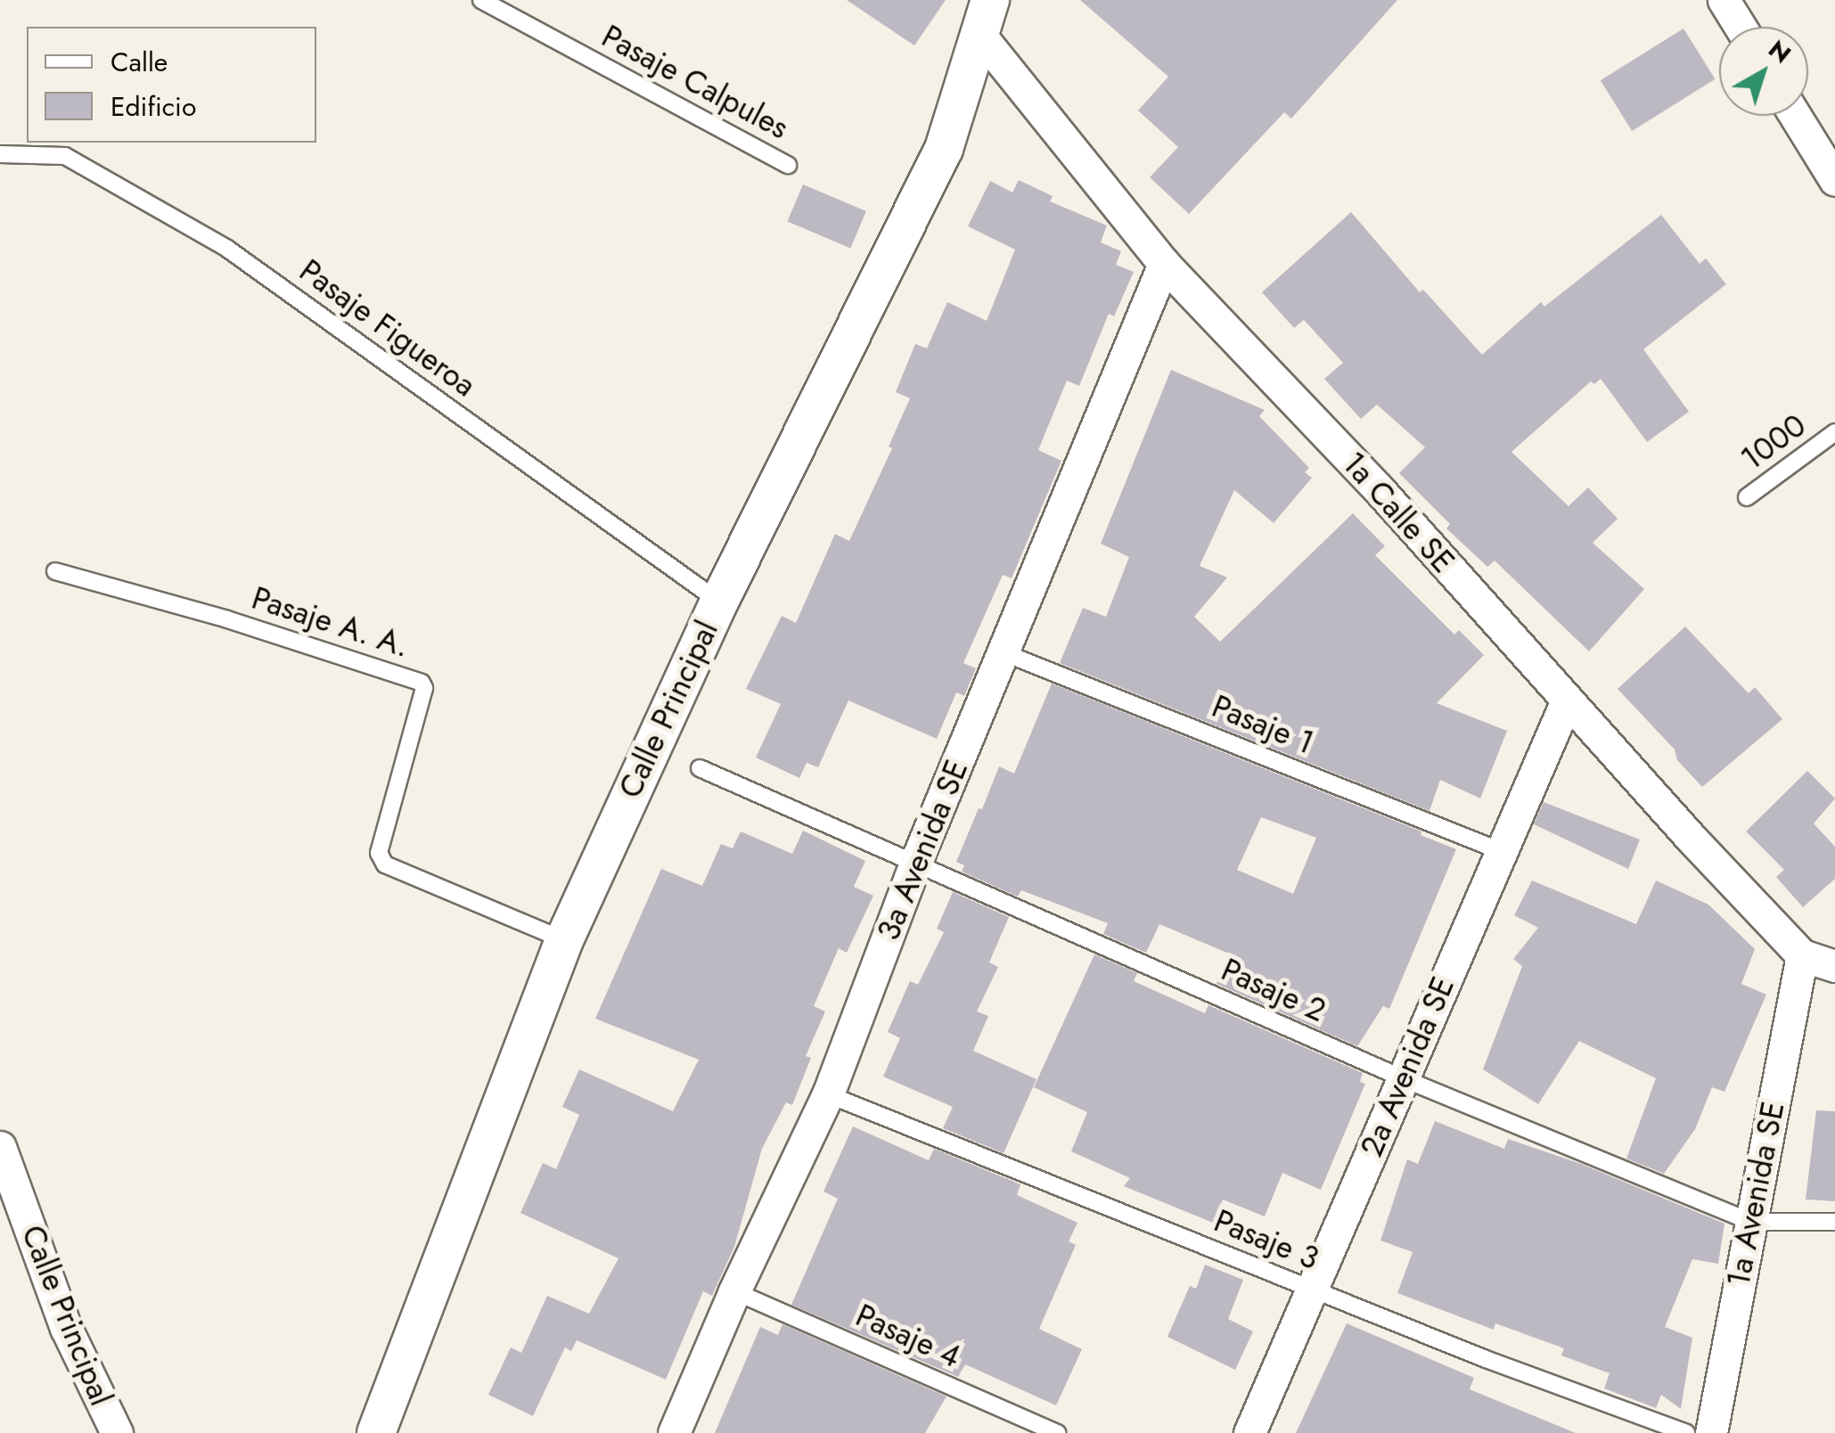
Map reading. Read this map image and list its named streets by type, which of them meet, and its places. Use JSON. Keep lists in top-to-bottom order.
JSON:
{
  "streets": {
    "street": [
      "1a Calle SE",
      "Calle Principal",
      "3a Avenida SE",
      "2a Avenida SE",
      "1a Avenida SE"
    ],
    "lane": [
      "Pasaje Calpules",
      "Pasaje Figueroa",
      "1000",
      "Pasaje A. A.",
      "Pasaje 1",
      "Pasaje 2",
      "Pasaje 3",
      "Pasaje 4"
    ]
  },
  "crossings": [
    ["Pasaje Figueroa", "Calle Principal"],
    ["1a Calle SE", "Calle Principal"],
    ["1a Calle SE", "3a Avenida SE"],
    ["1a Calle SE", "2a Avenida SE"],
    ["1a Calle SE", "1a Avenida SE"],
    ["Pasaje A. A.", "Calle Principal"],
    ["Pasaje 1", "3a Avenida SE"],
    ["Pasaje 1", "2a Avenida SE"],
    ["3a Avenida SE", "Pasaje 2"],
    ["3a Avenida SE", "Pasaje 3"],
    ["3a Avenida SE", "Pasaje 4"],
    ["Pasaje 2", "2a Avenida SE"],
    ["Pasaje 2", "1a Avenida SE"],
    ["2a Avenida SE", "Pasaje 3"]
  ],
  "legend": ["Calle", "Edificio"],
  "north": "top right"
}
